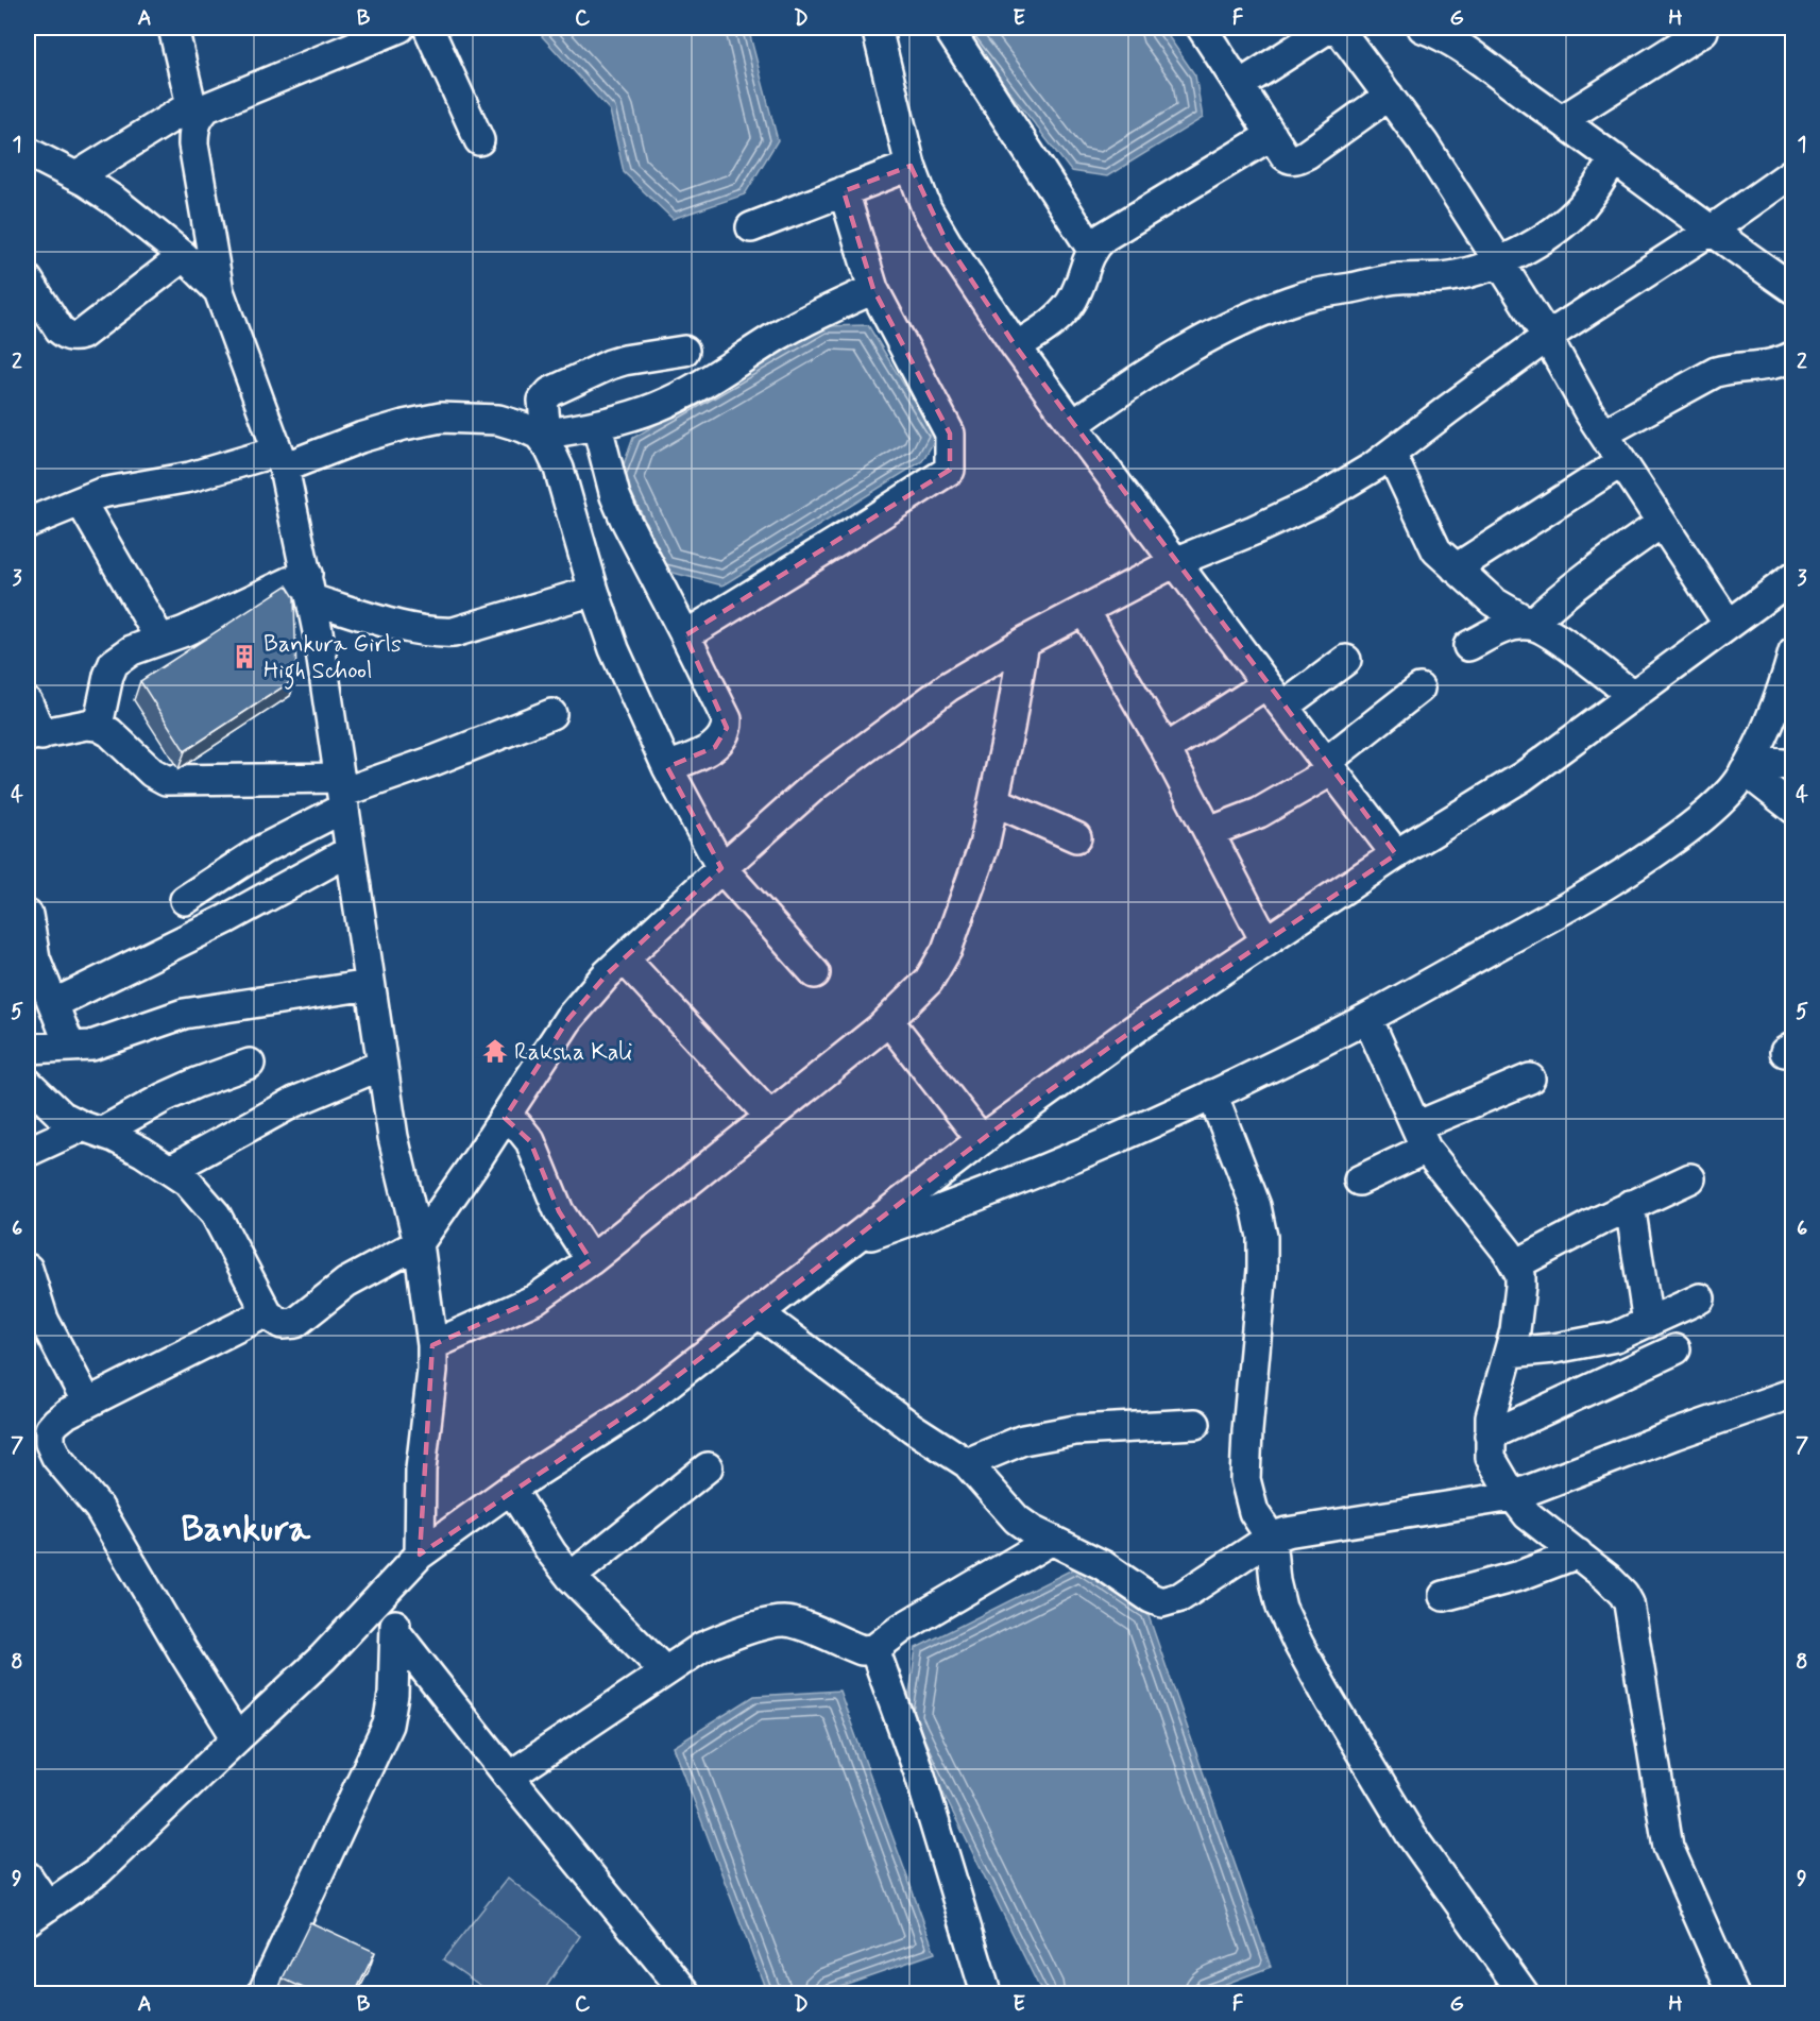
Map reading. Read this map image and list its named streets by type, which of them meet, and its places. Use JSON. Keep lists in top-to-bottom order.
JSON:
{
  "districts": ["Bankura"],
  "places": {
    "building": ["Bankura Girls High School"],
    "temple": ["Raksha Kali"]
  },
  "grid": {
    "columns": [
      "A",
      "B",
      "C",
      "D",
      "E",
      "F",
      "G",
      "H"
    ],
    "rows": [
      "1",
      "2",
      "3",
      "4",
      "5",
      "6",
      "7",
      "8",
      "9"
    ]
  }
}
